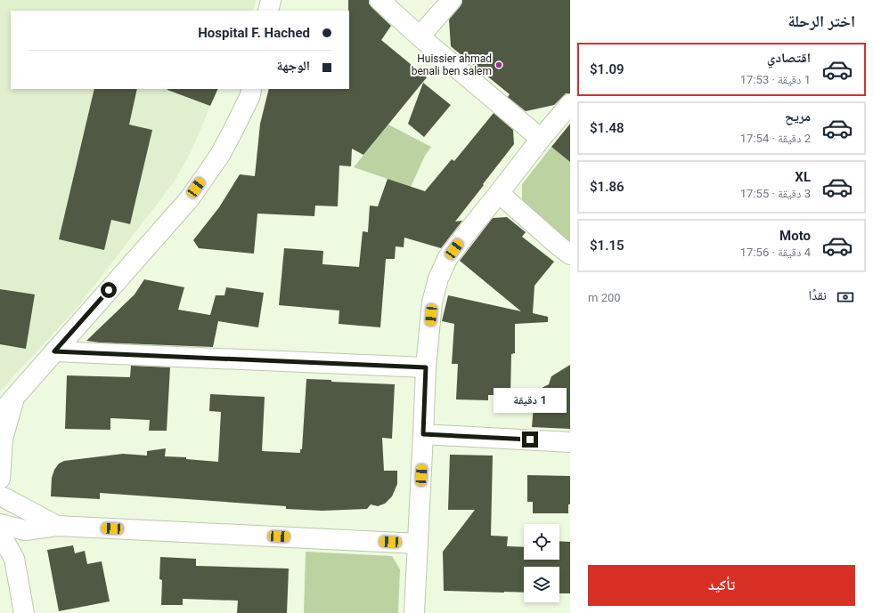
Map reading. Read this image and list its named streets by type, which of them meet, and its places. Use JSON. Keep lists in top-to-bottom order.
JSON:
{
  "places": ["Huissier ahmad benali ben salem"],
  "page": {
    "heading": "اختر الرحلة",
    "banner": ["Hospital F. Hached", "الوجهة"],
    "list": [
      {
        "name": "اقتصادي",
        "note": "1 دقيقة · 17:53",
        "value": "$1.09"
      },
      {
        "name": "مريح",
        "note": "2 دقيقة · 17:54",
        "value": "$1.48"
      },
      {
        "name": "XL",
        "note": "3 دقيقة · 17:55",
        "value": "$1.86"
      },
      {
        "name": "Moto",
        "note": "4 دقيقة · 17:56",
        "value": "$1.15"
      }
    ],
    "pay": ["نقدًا", "200 m"],
    "bubble": "1 دقيقة",
    "buttons": "تأكيد"
  }
}
